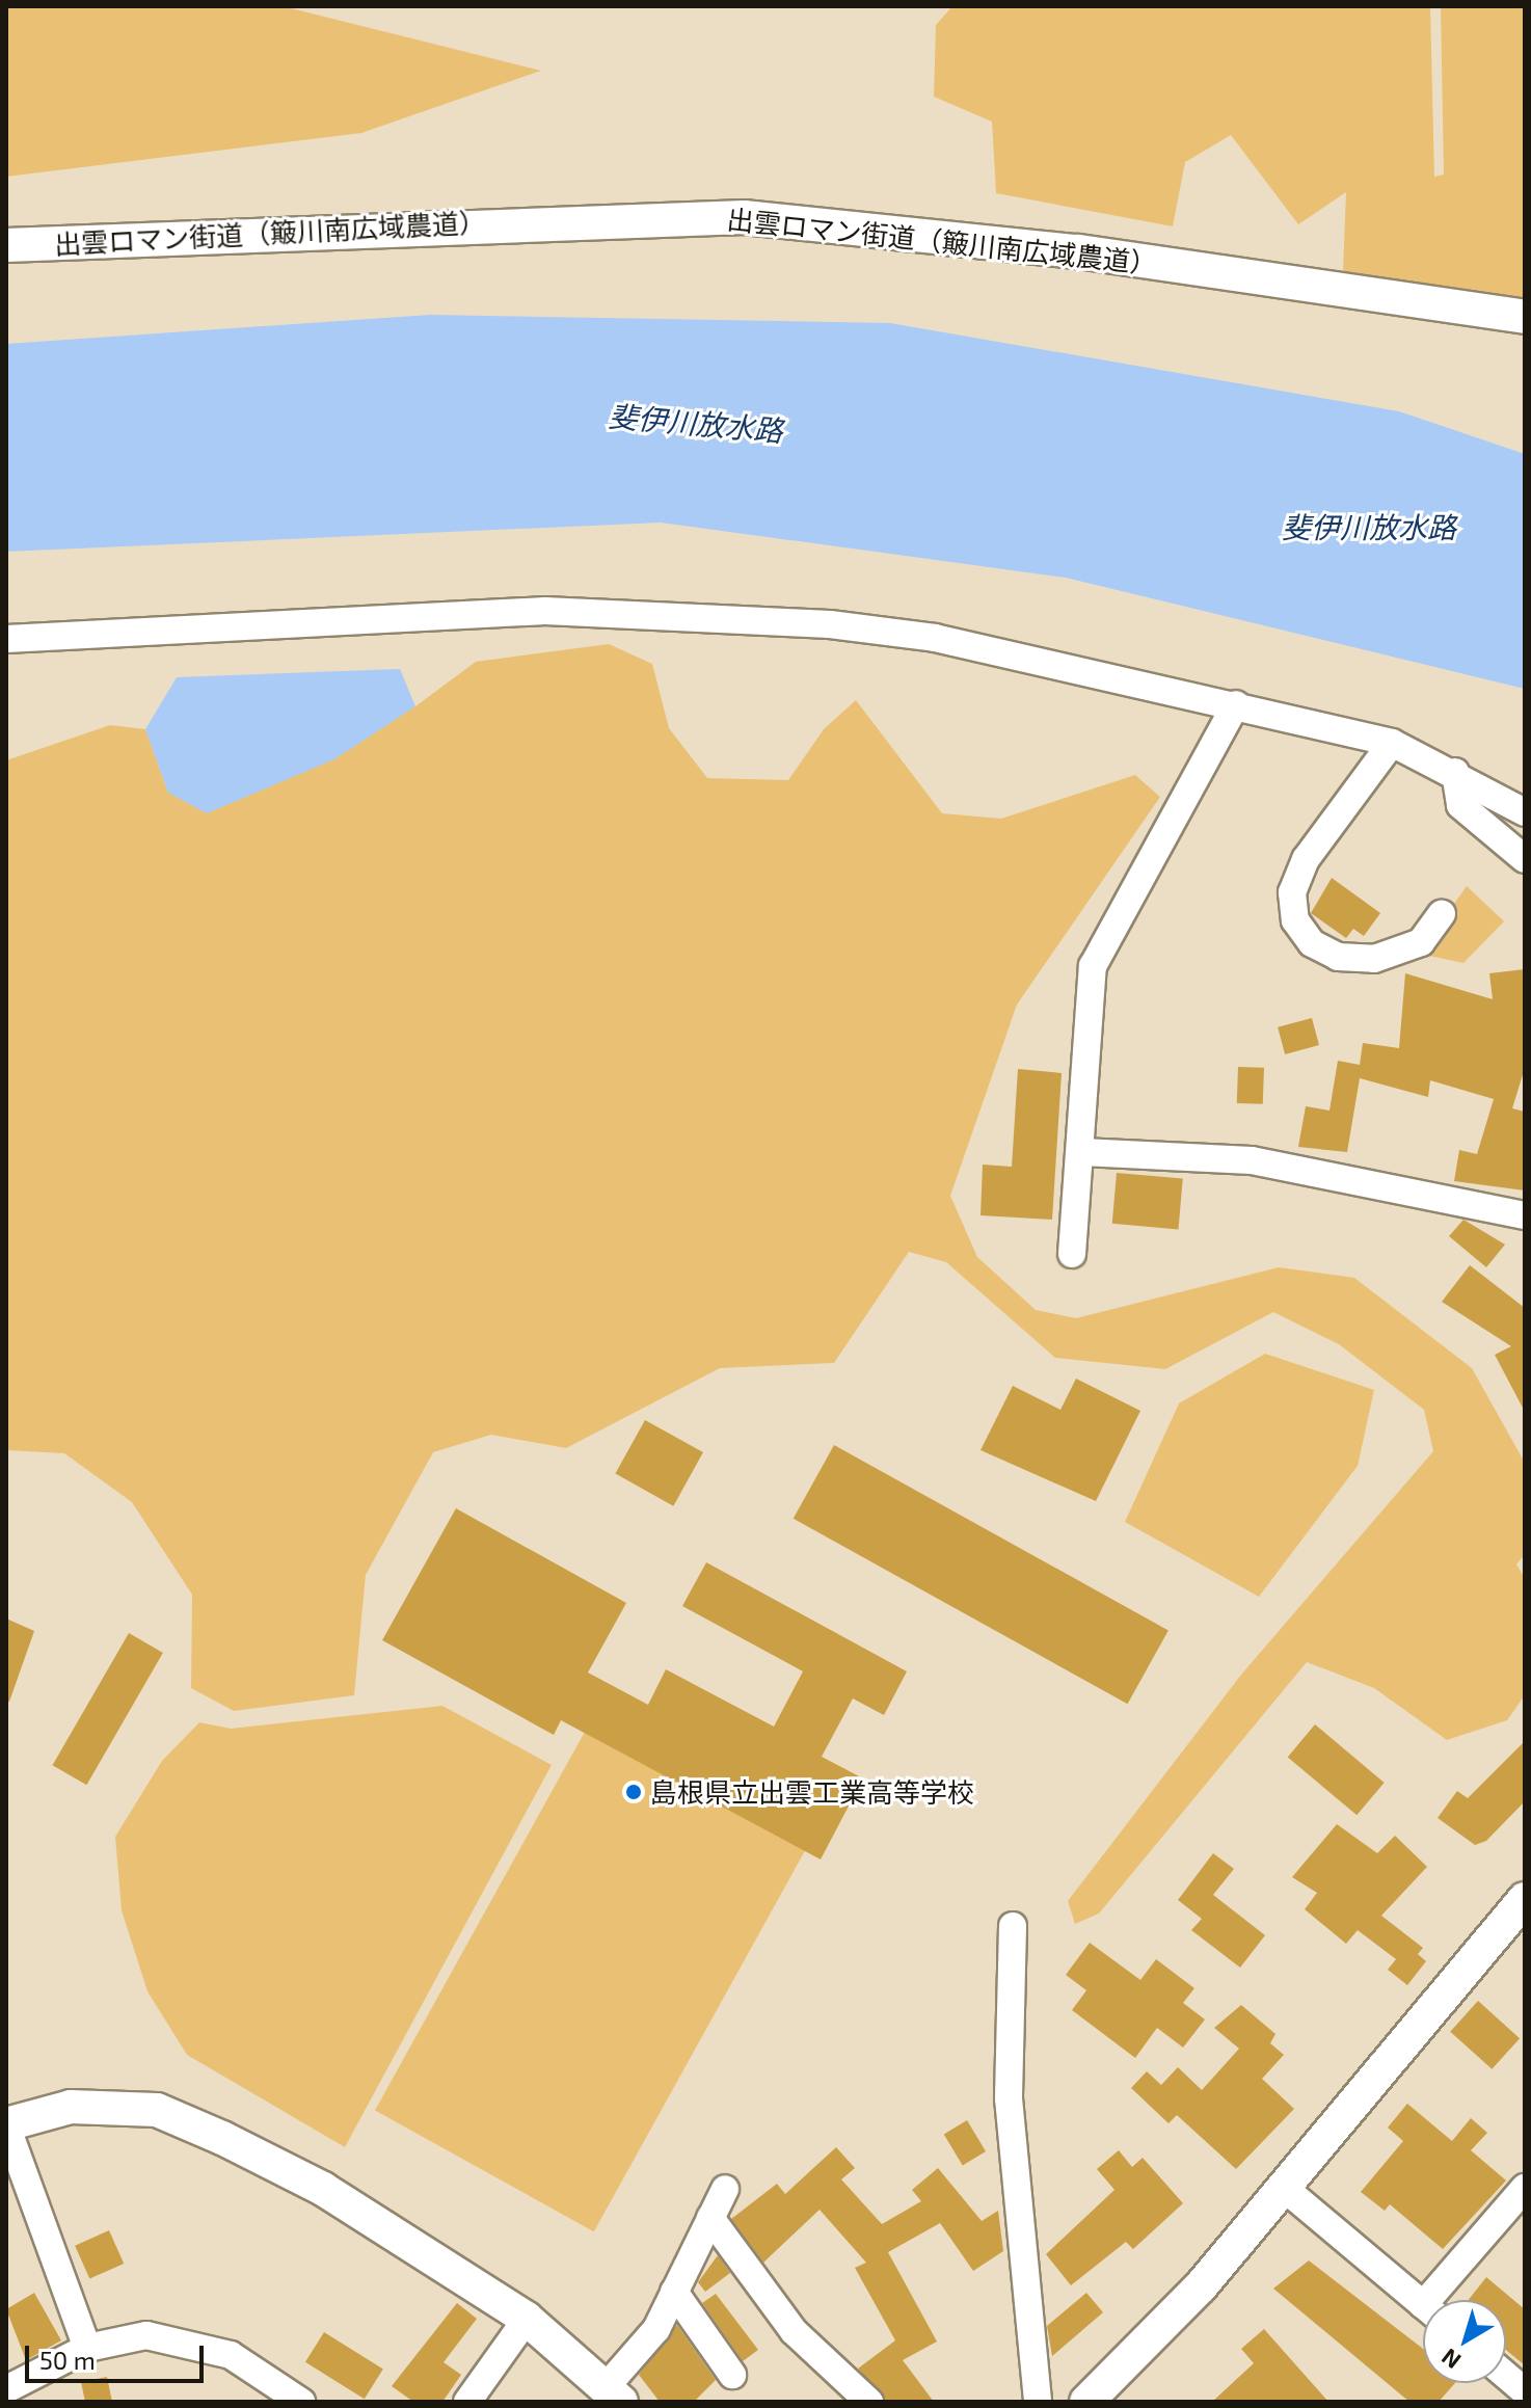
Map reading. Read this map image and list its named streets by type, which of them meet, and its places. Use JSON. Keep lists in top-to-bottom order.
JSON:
{
  "streets": {
    "street": ["出雲ロマン街道（簸川南広域農道）"]
  },
  "water": ["斐伊川放水路"],
  "places": ["島根県立出雲工業高等学校"],
  "scale_bar": "50 m",
  "north": "bottom left"
}
